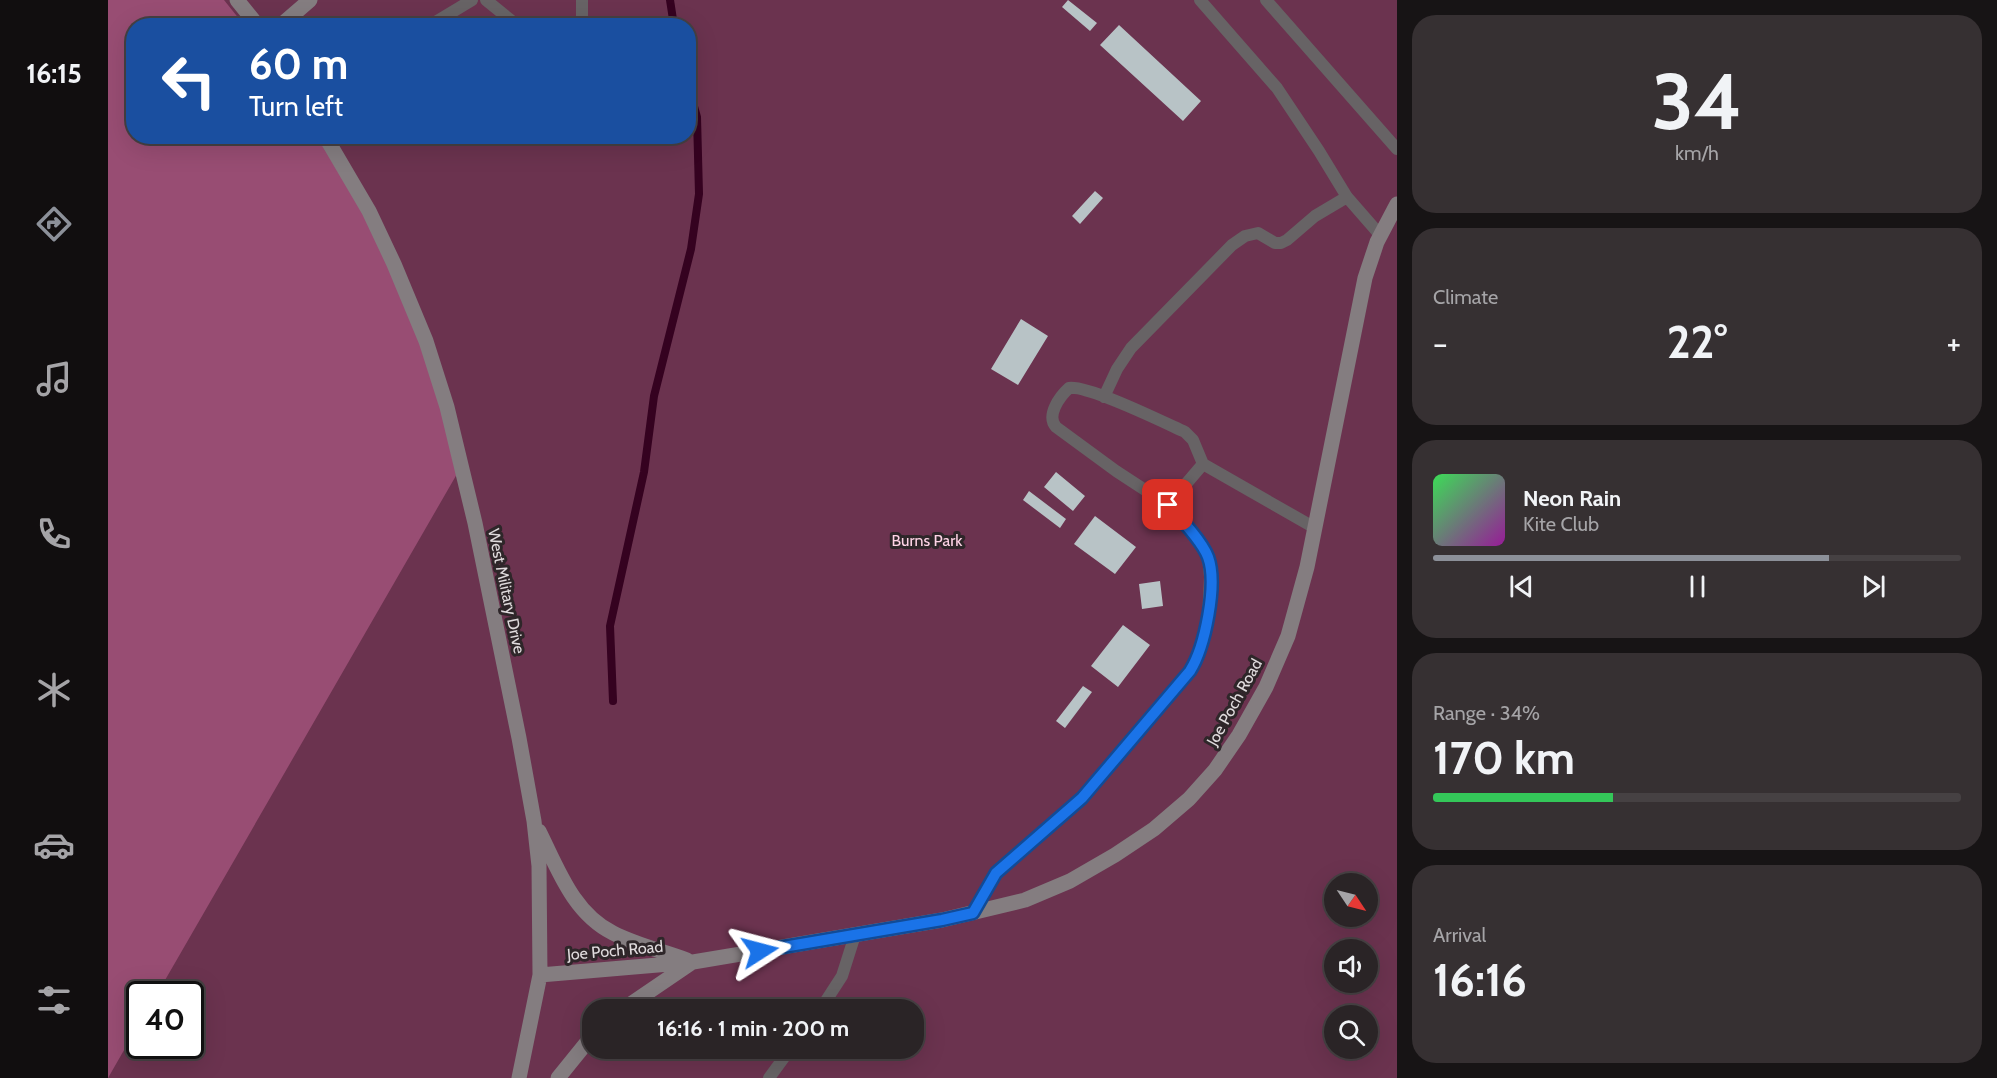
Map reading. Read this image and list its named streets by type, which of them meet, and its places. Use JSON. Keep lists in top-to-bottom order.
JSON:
{
  "streets": {
    "street": ["West Military Drive", "Joe Poch Road"]
  },
  "crossings": [
    ["West Military Drive", "Joe Poch Road"]
  ],
  "parks": ["Burns Park"],
  "north": "bottom right",
  "page": {
    "tabs": "16:15",
    "tile": [
      ["34", "km/h"],
      "Climate",
      ["Range · 34%", "170 km"],
      ["Arrival", "16:16"]
    ],
    "turn": ["60 m", "Turn left"],
    "heat": ["−", "22°", "+"],
    "song": ["Neon Rain", "Kite Club"],
    "limit": "40",
    "trip": "16:16 · 1 min · 200 m"
  }
}
